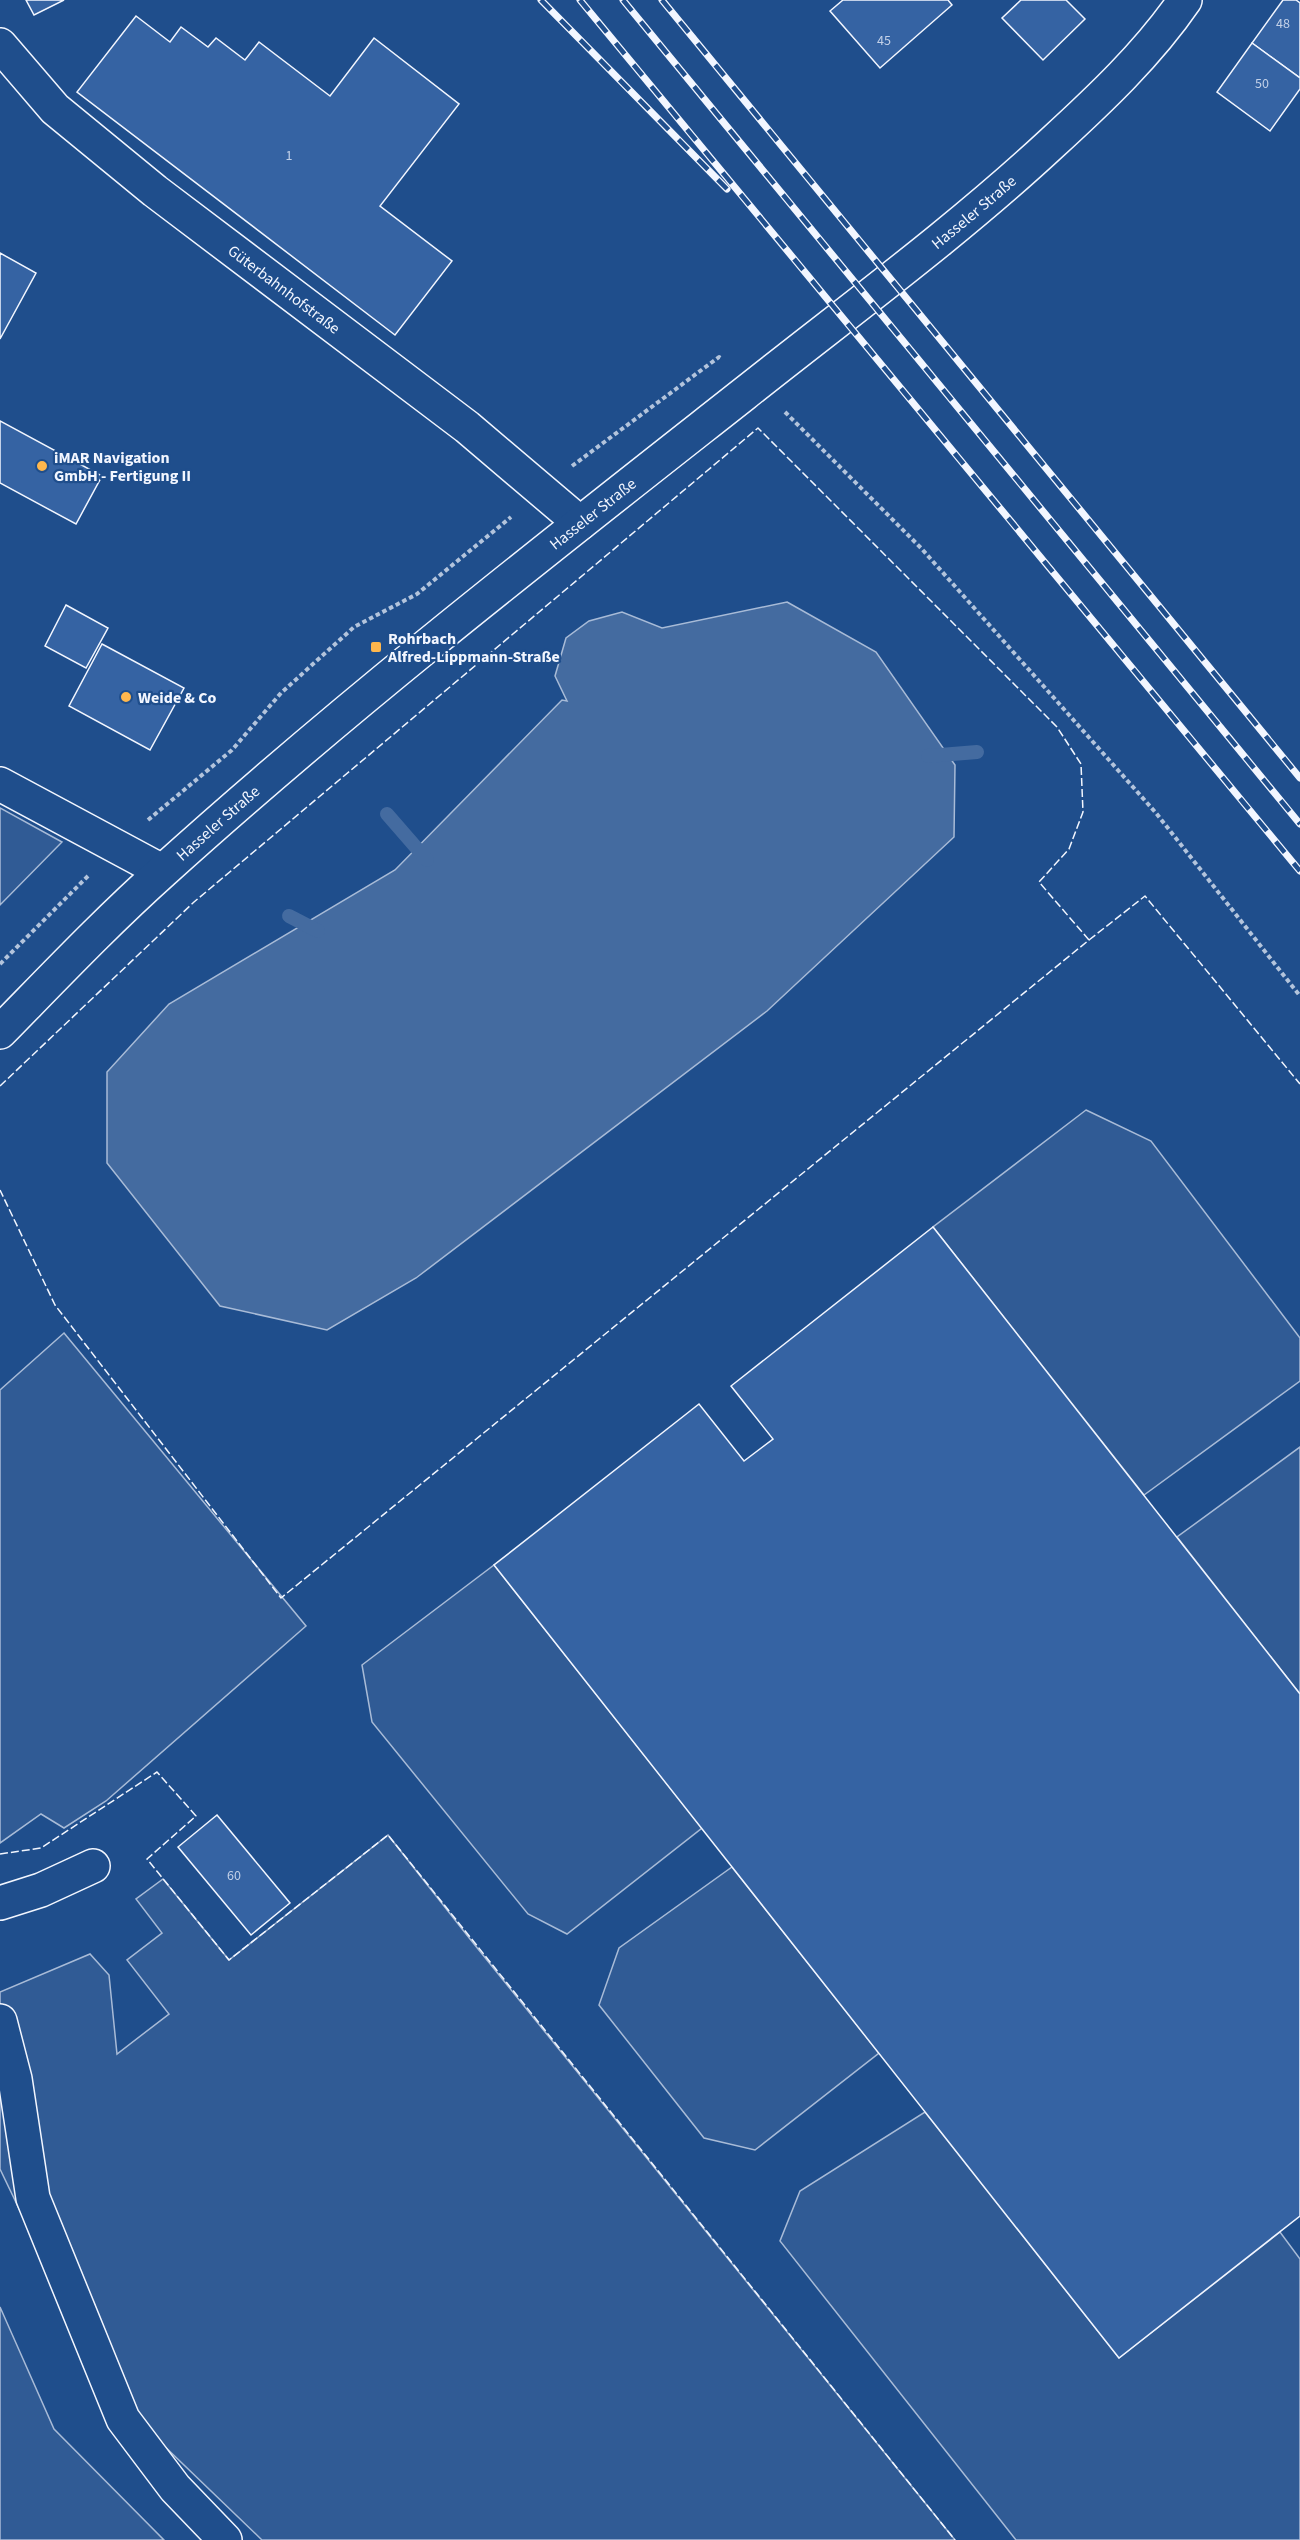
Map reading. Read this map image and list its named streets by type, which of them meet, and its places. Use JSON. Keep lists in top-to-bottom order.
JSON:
{
  "streets": {
    "street": ["Hasseler Straße", "Güterbahnhofstraße"]
  },
  "crossings": [
    ["Hasseler Straße", "Güterbahnhofstraße"]
  ],
  "places": {
    "other": ["iMAR Navigation GmbH - Fertigung II", "Weide & Co"],
    "transit": ["Rohrbach Alfred-Lippmann-Straße"]
  },
  "house_numbers": [
    "48",
    "45",
    "50",
    "1",
    "60"
  ]
}
